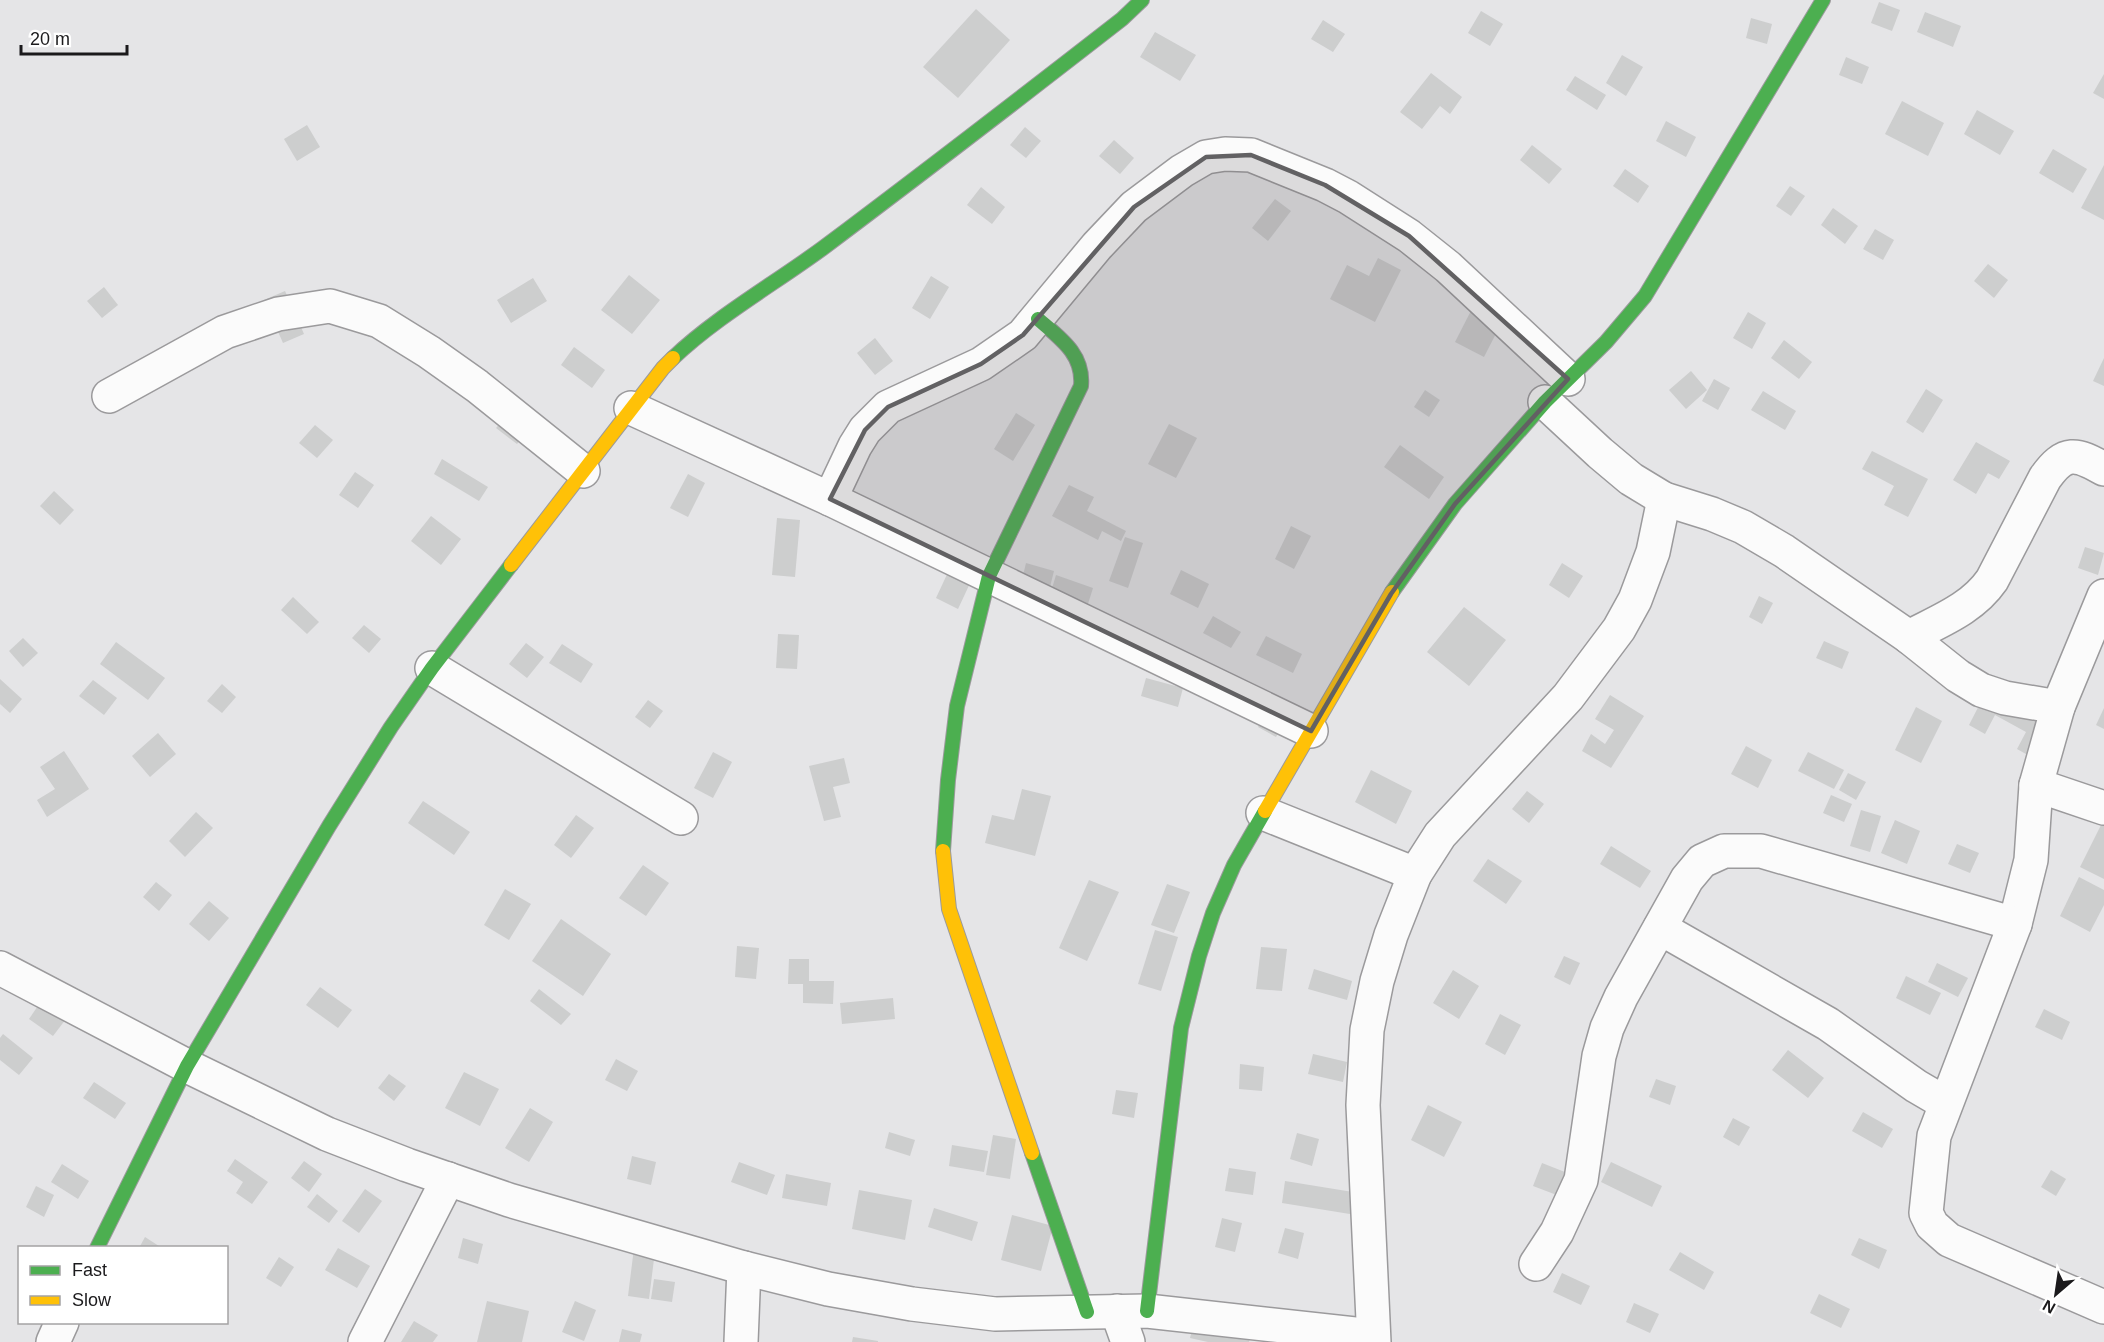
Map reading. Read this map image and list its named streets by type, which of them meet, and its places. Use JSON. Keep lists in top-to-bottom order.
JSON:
{
  "legend": ["Fast", "Slow"],
  "scale_bar": "20 m",
  "north": "bottom left"
}
